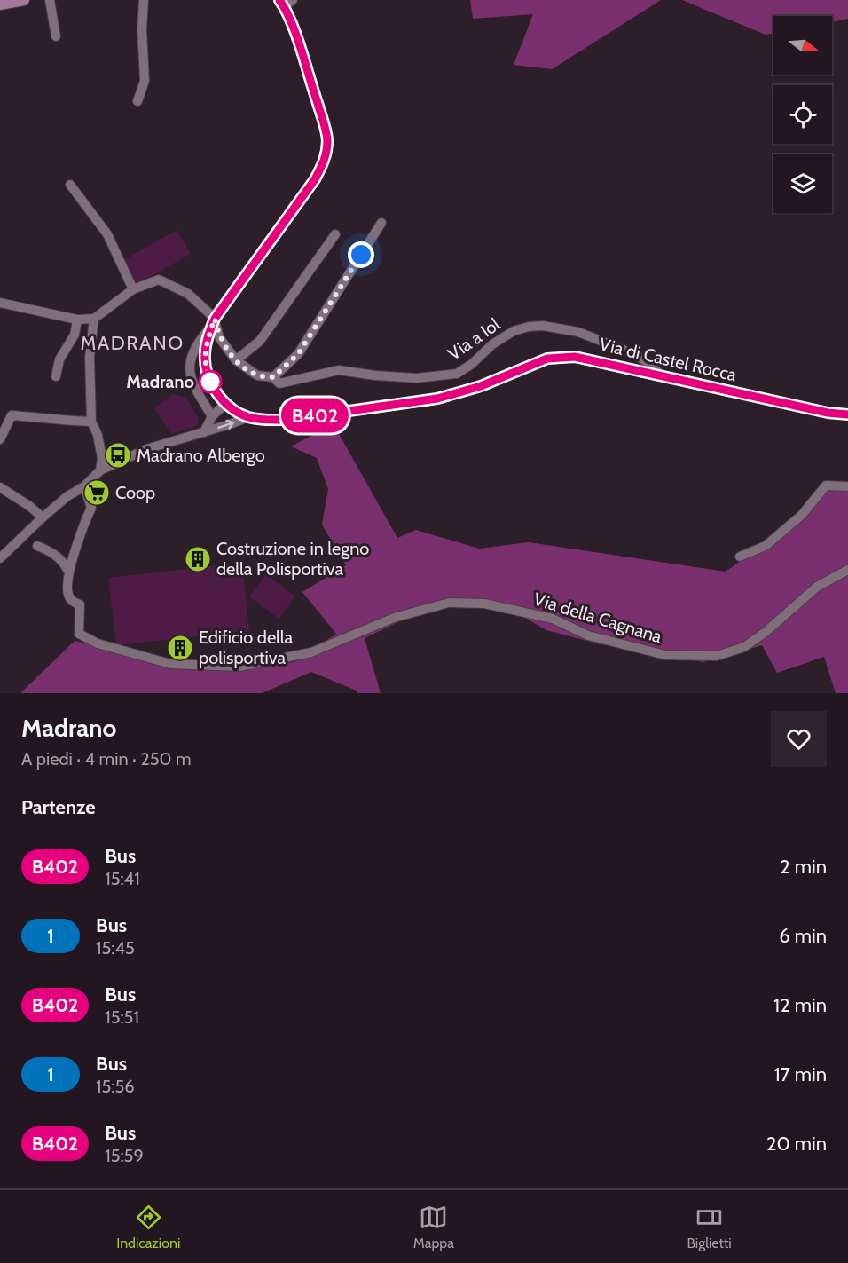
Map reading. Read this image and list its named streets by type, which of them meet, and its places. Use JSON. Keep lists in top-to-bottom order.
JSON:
{
  "streets": {
    "main road": ["Via di Castel Rocca"],
    "street": ["Via a Iol", "Via della Cagnana"]
  },
  "crossings": [
    ["Via a Iol", "Via di Castel Rocca"]
  ],
  "districts": ["MADRANO"],
  "places": {
    "other": ["Madrano"],
    "bus stop": ["Madrano Albergo"],
    "supermarket": ["Coop"],
    "building": ["Costruzione in legno della Polisportiva", "Edificio della polisportiva"]
  },
  "lines": ["bus line B402"],
  "north": "right",
  "page": {
    "on_map": "B402",
    "heading": [
      ["Madrano", "A piedi · 4 min · 250 m"],
      "Partenze"
    ],
    "list": [
      {
        "mark": "B402",
        "name": "Bus",
        "note": "15:41",
        "value": "2 min"
      },
      {
        "mark": "1",
        "name": "Bus",
        "note": "15:45",
        "value": "6 min"
      },
      {
        "mark": "B402",
        "name": "Bus",
        "note": "15:51",
        "value": "12 min"
      },
      {
        "mark": "1",
        "name": "Bus",
        "note": "15:56",
        "value": "17 min"
      },
      {
        "mark": "B402",
        "name": "Bus",
        "note": "15:59",
        "value": "20 min"
      }
    ],
    "tabs": ["Indicazioni", "Mappa", "Biglietti"]
  }
}
